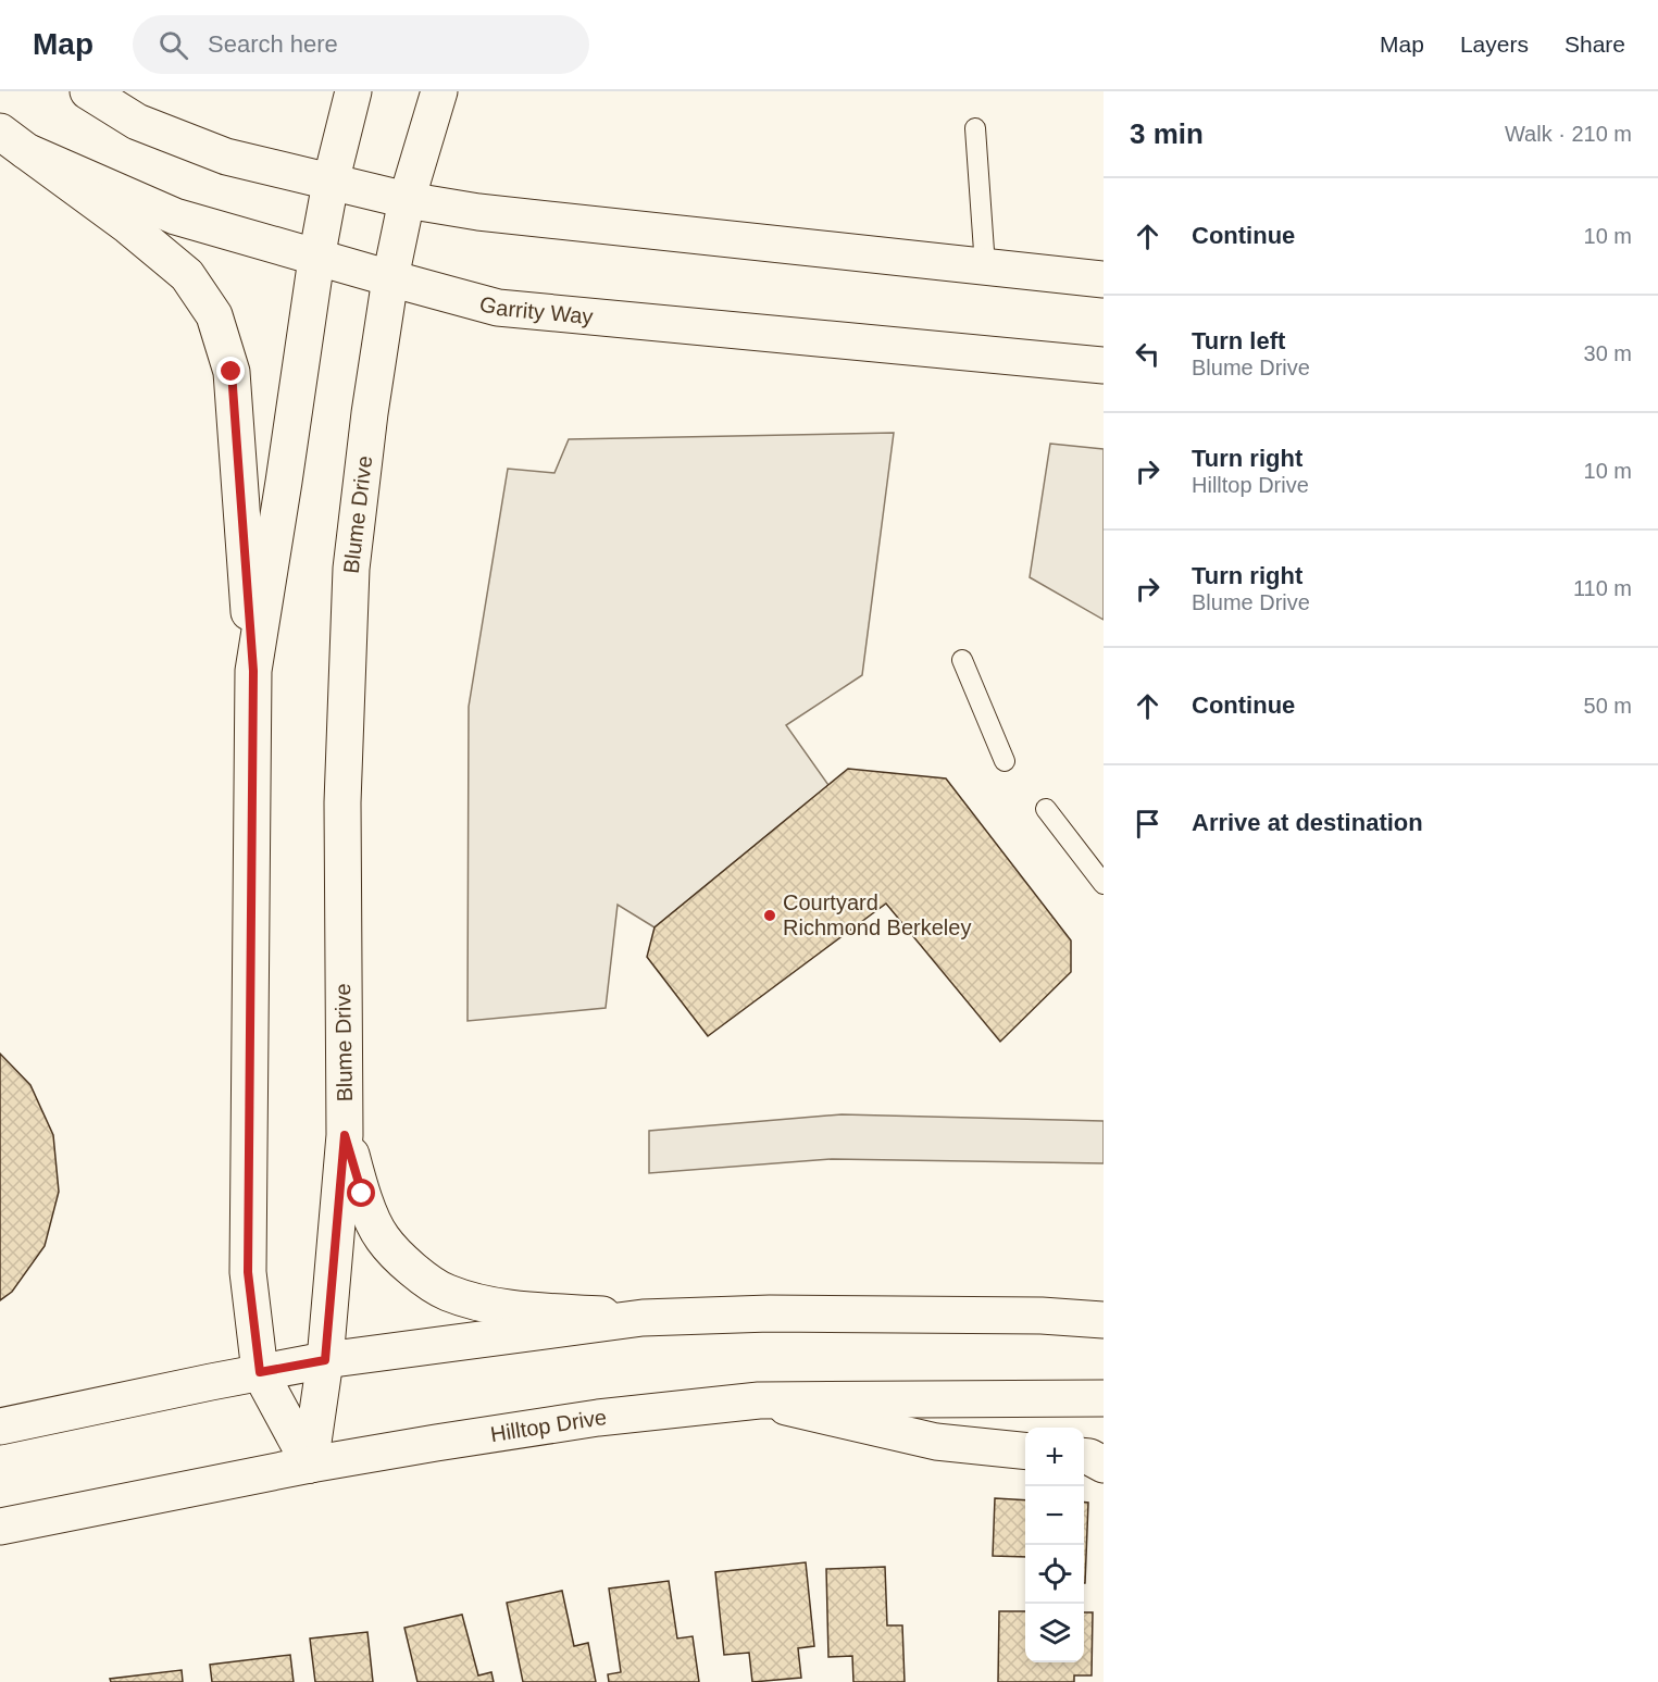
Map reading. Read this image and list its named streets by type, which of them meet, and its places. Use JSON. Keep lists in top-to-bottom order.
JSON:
{
  "streets": {
    "street": ["Garrity Way", "Blume Drive", "Hilltop Drive"]
  },
  "crossings": [
    ["Garrity Way", "Blume Drive"],
    ["Blume Drive", "Hilltop Drive"]
  ],
  "places": ["Courtyard Richmond Berkeley"],
  "page": {
    "header": "Map",
    "search": "Search here",
    "nav": ["Map", "Layers", "Share"],
    "heading": ["3 min", "Walk · 210 m"],
    "list": [
      ["Continue", "10 m"],
      ["Turn left", "Blume Drive", "30 m"],
      ["Turn right", "Hilltop Drive", "10 m"],
      ["Turn right", "Blume Drive", "110 m"],
      ["Continue", "50 m"],
      "Arrive at destination"
    ],
    "map_buttons": ["+", "−"]
  }
}
